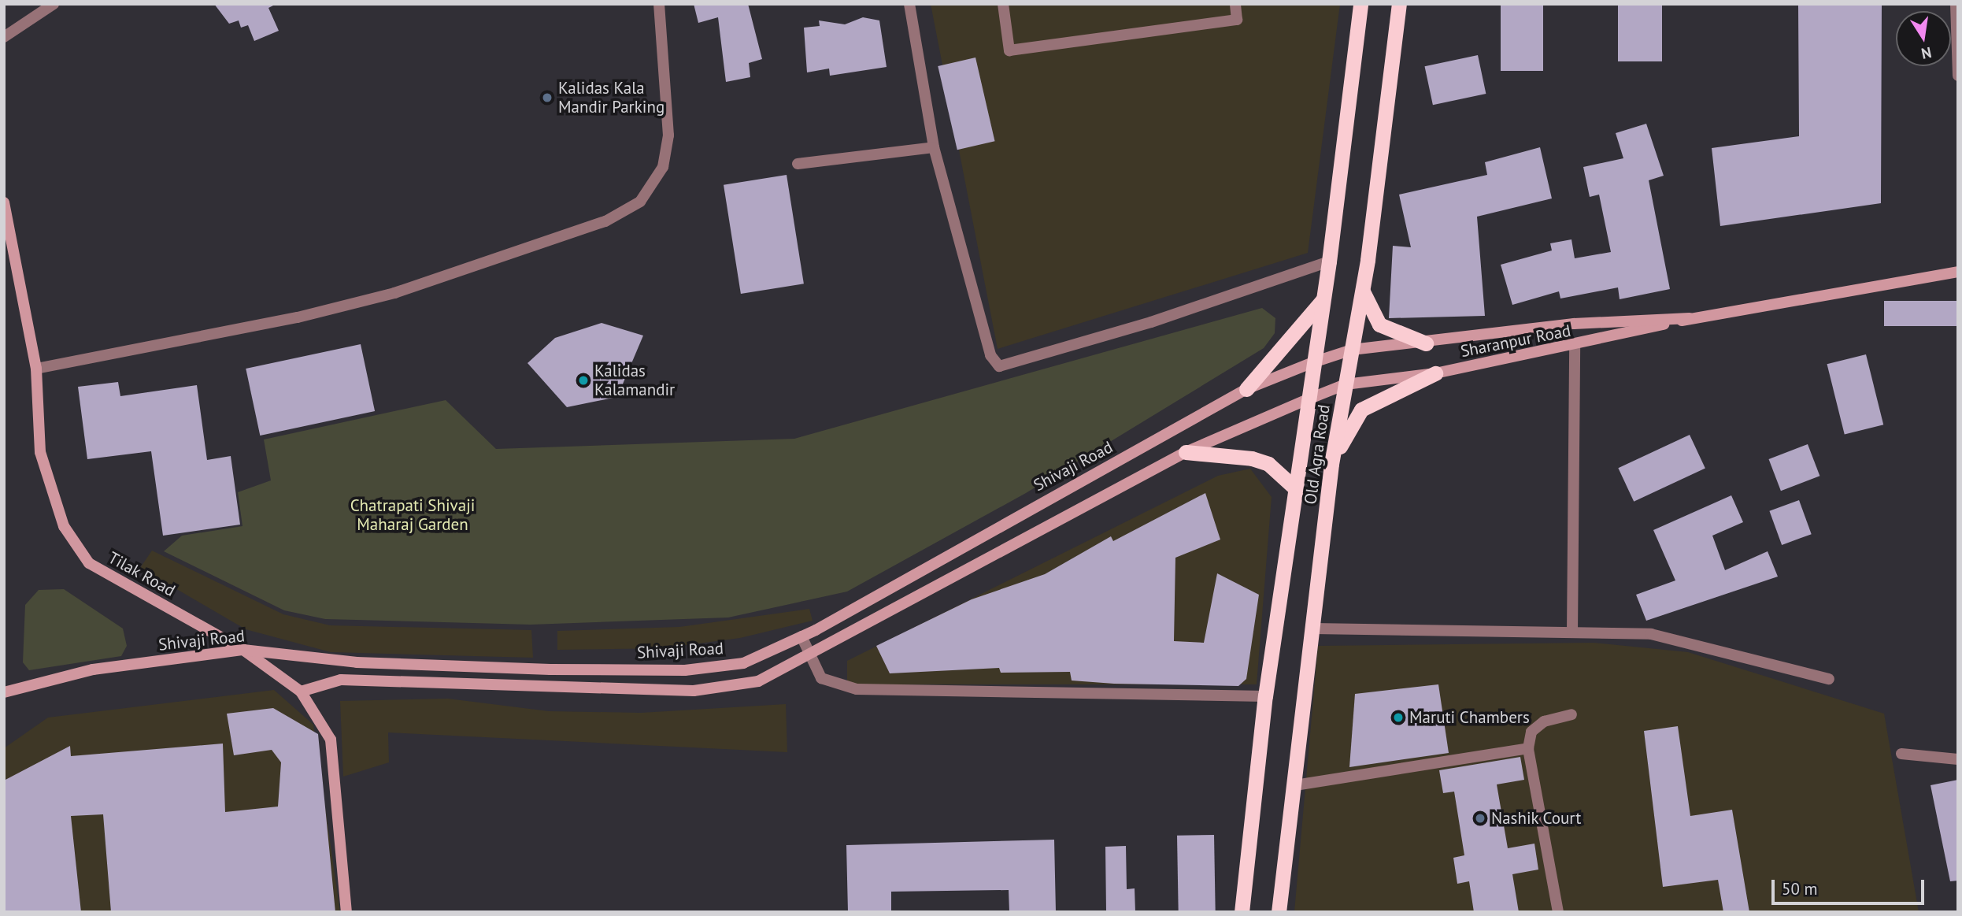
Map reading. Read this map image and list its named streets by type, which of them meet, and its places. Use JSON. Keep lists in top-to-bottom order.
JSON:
{
  "streets": {
    "highway": ["Old Agra Road"],
    "main road": ["Sharanpur Road", "Shivaji Road", "Tilak Road"]
  },
  "crossings": [
    ["Sharanpur Road", "Old Agra Road"],
    ["Sharanpur Road", "Shivaji Road"],
    ["Old Agra Road", "Shivaji Road"],
    ["Shivaji Road", "Tilak Road"]
  ],
  "parks": ["Chatrapati Shivaji Maharaj Garden"],
  "places": [
    "Kalidas Kala Mandir Parking",
    "Kalidas Kalamandir",
    "Maruti Chambers",
    "Nashik Court"
  ],
  "scale_bar": "50 m",
  "north": "bottom"
}
